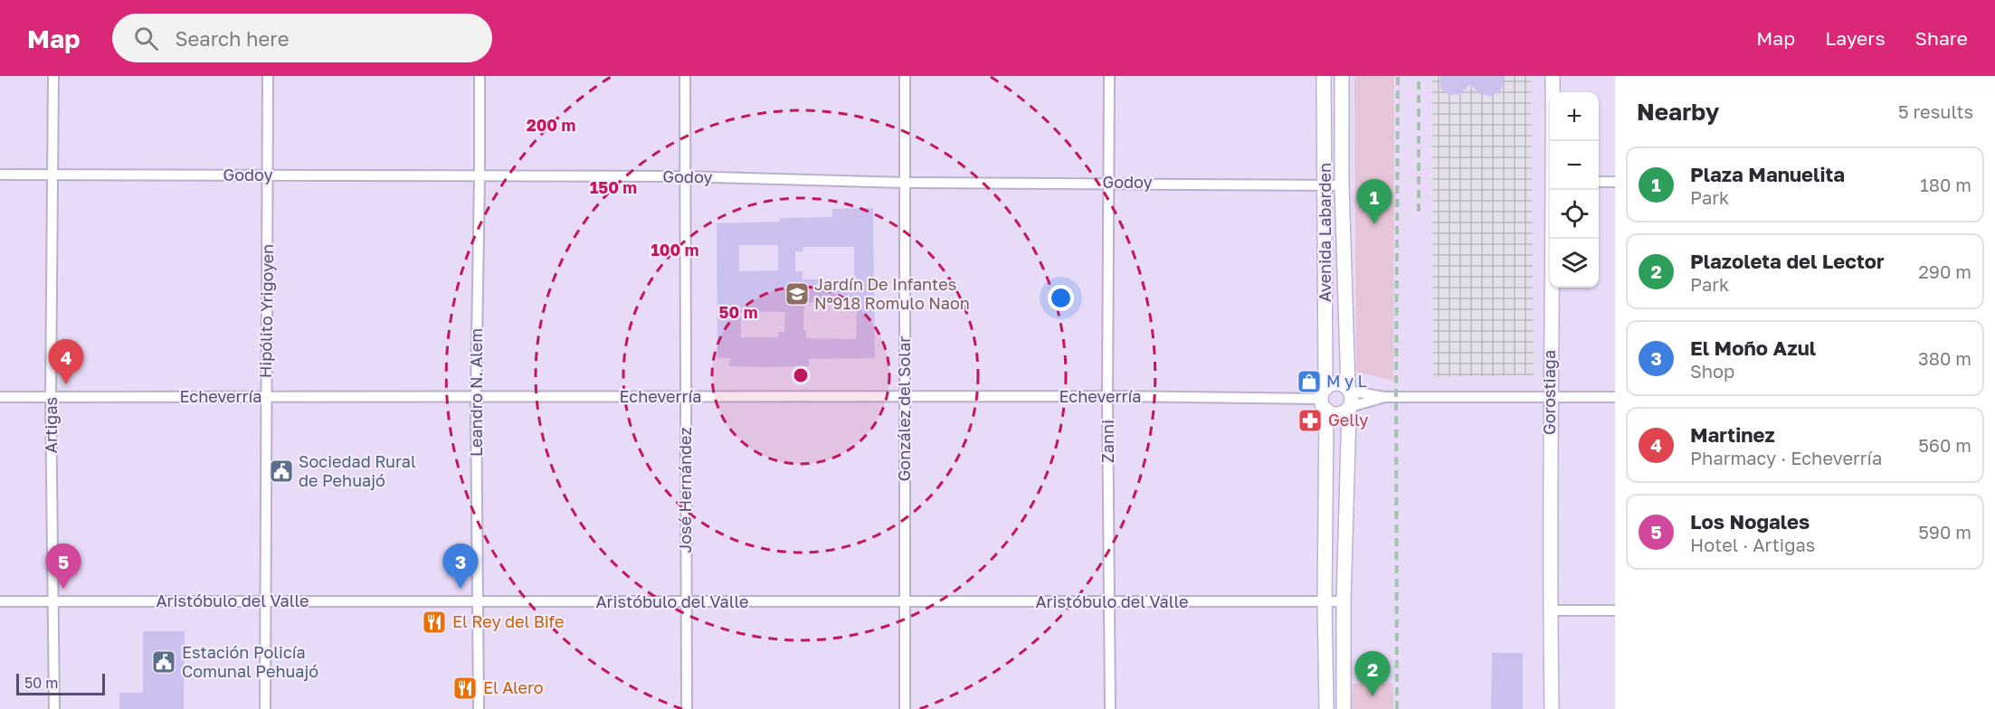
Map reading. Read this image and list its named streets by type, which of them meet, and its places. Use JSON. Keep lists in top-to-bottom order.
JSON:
{
  "streets": {
    "main road": ["Avenida Labarden", "Gorostiaga"],
    "street": [
      "Godoy",
      "Hipólito Yrigoyen",
      "Leandro N. Alem",
      "Echeverría",
      "González del Solar",
      "Artigas",
      "Zanni",
      "José Hernández",
      "Aristóbulo del Valle"
    ]
  },
  "crossings": [
    ["Godoy", "Avenida Labarden"],
    ["Godoy", "Hipólito Yrigoyen"],
    ["Godoy", "Leandro N. Alem"],
    ["Godoy", "González del Solar"],
    ["Godoy", "Artigas"],
    ["Godoy", "Zanni"],
    ["Godoy", "José Hernández"],
    ["Avenida Labarden", "Echeverría"],
    ["Avenida Labarden", "Aristóbulo del Valle"],
    ["Hipólito Yrigoyen", "Echeverría"],
    ["Hipólito Yrigoyen", "Aristóbulo del Valle"],
    ["Leandro N. Alem", "Echeverría"],
    ["Leandro N. Alem", "Aristóbulo del Valle"],
    ["Echeverría", "González del Solar"],
    ["Echeverría", "Artigas"],
    ["Echeverría", "Zanni"],
    ["Echeverría", "José Hernández"],
    ["González del Solar", "Aristóbulo del Valle"],
    ["Artigas", "Aristóbulo del Valle"],
    ["Zanni", "Aristóbulo del Valle"],
    ["José Hernández", "Aristóbulo del Valle"]
  ],
  "places": {
    "school or university": ["Jardín De Infantes Nº918 Romulo Naon"],
    "shop": ["M y L"],
    "pharmacy": ["Gelly"],
    "public building": ["Sociedad Rural de Pehuajó", "Estación Policía Comunal Pehuajó"],
    "restaurant": ["El Rey del Bife", "El Alero"]
  },
  "scale_bar": "50 m",
  "page": {
    "header": "Map",
    "search": "Search here",
    "nav": ["Map", "Layers", "Share"],
    "heading": ["Nearby", "5 results"],
    "map_buttons": ["+", "−"],
    "list": [
      {
        "mark": "1",
        "name": "Plaza Manuelita",
        "note": "Park",
        "value": "180 m"
      },
      {
        "mark": "2",
        "name": "Plazoleta del Lector",
        "note": "Park",
        "value": "290 m"
      },
      {
        "mark": "3",
        "name": "El Moño Azul",
        "note": "Shop",
        "value": "380 m"
      },
      {
        "mark": "4",
        "name": "Martinez",
        "note": "Pharmacy · Echeverría",
        "value": "560 m"
      },
      {
        "mark": "5",
        "name": "Los Nogales",
        "note": "Hotel · Artigas",
        "value": "590 m"
      }
    ],
    "pins": [
      "1",
      "4",
      "3",
      "5",
      "2"
    ],
    "scale": "50 m"
  },
  "rings": [
    "200 m",
    "150 m",
    "100 m",
    "50 m"
  ]
}
